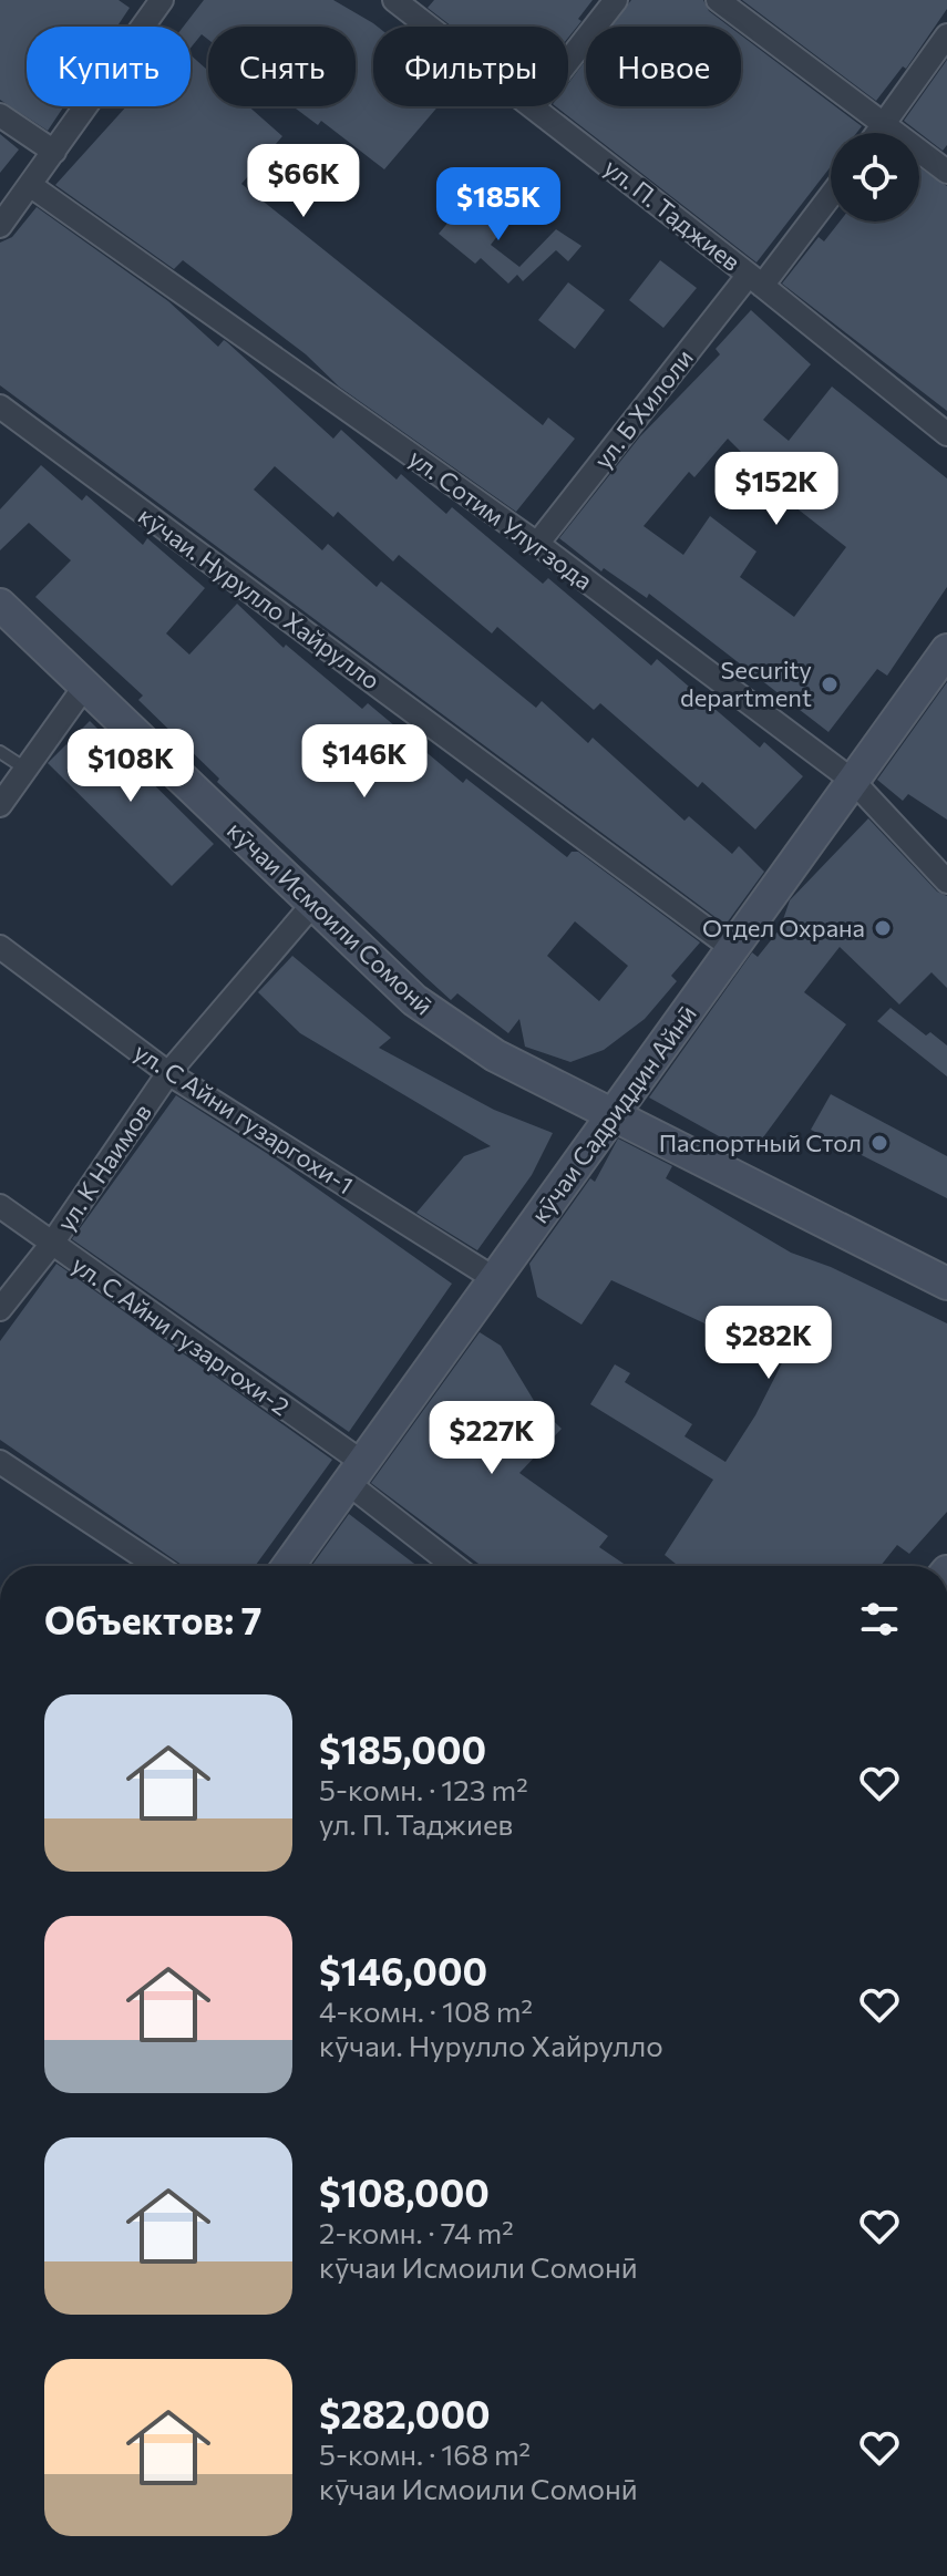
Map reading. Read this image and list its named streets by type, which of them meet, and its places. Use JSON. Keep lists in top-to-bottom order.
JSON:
{
  "streets": {
    "street": [
      "ул. П. Таджиев",
      "ул. Б Хилоли",
      "ул. Сотим Улугзода",
      "кӯчаи. Нурулло Хайрулло",
      "кӯчаи Исмоили Сомонӣ",
      "кӯчаи Садриддин Айнӣ",
      "ул. С Айни гузаргохи-1",
      "ул. К Наимов",
      "ул. С Айни гузаргохи-2"
    ]
  },
  "crossings": [
    ["ул. П. Таджиев", "ул. Б Хилоли"],
    ["ул. Б Хилоли", "ул. Сотим Улугзода"],
    ["ул. Сотим Улугзода", "кӯчаи Садриддин Айнӣ"],
    ["кӯчаи. Нурулло Хайрулло", "кӯчаи Садриддин Айнӣ"],
    ["кӯчаи Исмоили Сомонӣ", "кӯчаи Садриддин Айнӣ"],
    ["кӯчаи Исмоили Сомонӣ", "ул. К Наимов"],
    ["кӯчаи Садриддин Айнӣ", "ул. С Айни гузаргохи-1"],
    ["кӯчаи Садриддин Айнӣ", "ул. С Айни гузаргохи-2"],
    ["ул. С Айни гузаргохи-1", "ул. К Наимов"],
    ["ул. К Наимов", "ул. С Айни гузаргохи-2"]
  ],
  "places": ["Security department", "Отдел Охрана", "Паспортный Стол"],
  "page": {
    "chip": [
      "Купить",
      "Снять",
      "Фильтры",
      "Новое"
    ],
    "price": [
      "$66K",
      "$185K",
      "$152K",
      "$146K",
      "$108K",
      "$282K",
      "$227K"
    ],
    "heading": "Объектов: 7",
    "list": [
      {
        "name": "$185,000",
        "note": "5-комн. · 123 m² · ул. П. Таджиев"
      },
      {
        "name": "$146,000",
        "note": "4-комн. · 108 m² · кӯчаи. Нурулло Хайрулло"
      },
      {
        "name": "$108,000",
        "note": "2-комн. · 74 m² · кӯчаи Исмоили Сомонӣ"
      },
      {
        "name": "$282,000",
        "note": "5-комн. · 168 m² · кӯчаи Исмоили Сомонӣ"
      }
    ]
  }
}
